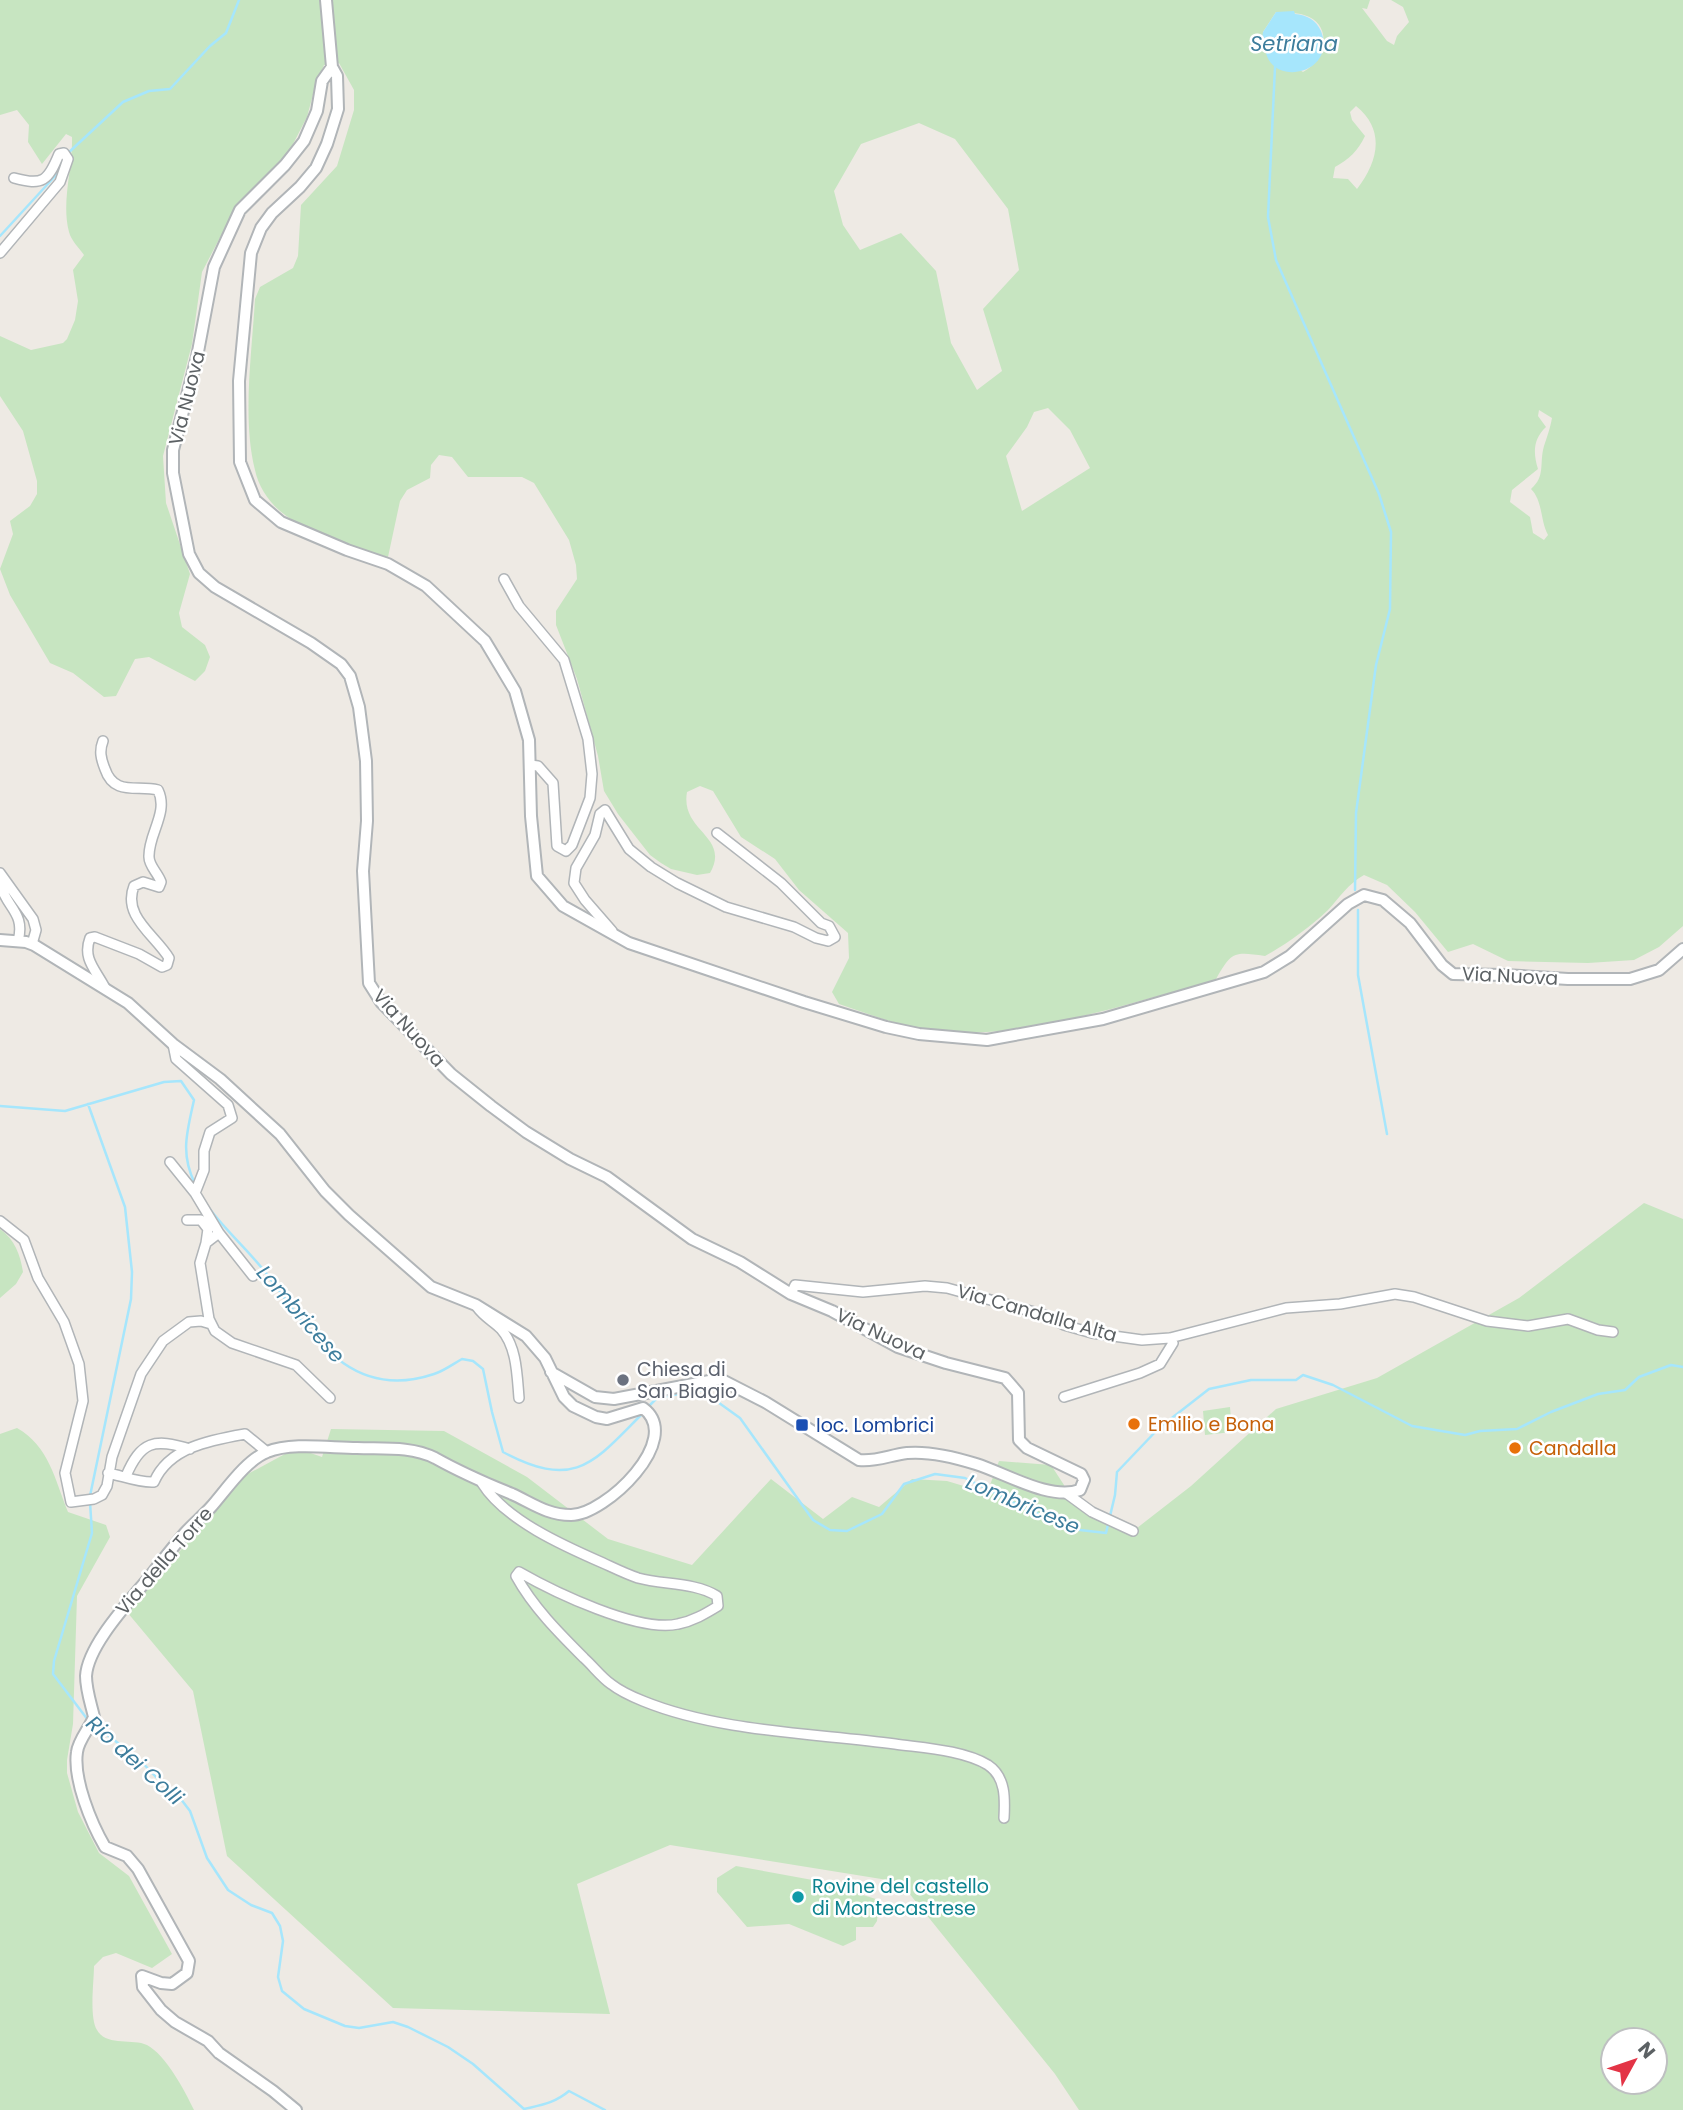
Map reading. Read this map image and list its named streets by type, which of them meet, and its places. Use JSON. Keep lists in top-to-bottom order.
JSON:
{
  "streets": {
    "street": ["Via Nuova", "Via Candalla Alta", "Via della Torre"]
  },
  "crossings": [
    ["Via Nuova", "Via Candalla Alta"]
  ],
  "water": ["Setriana", "Lombricese", "Rio dei Colli"],
  "places": {
    "other": [
      "Chiesa di San Biagio",
      "Emilio e Bona",
      "Candalla",
      "Rovine del castello di Montecastrese"
    ],
    "transit": ["Ioc. Lombrici"]
  },
  "north": "top right"
}
